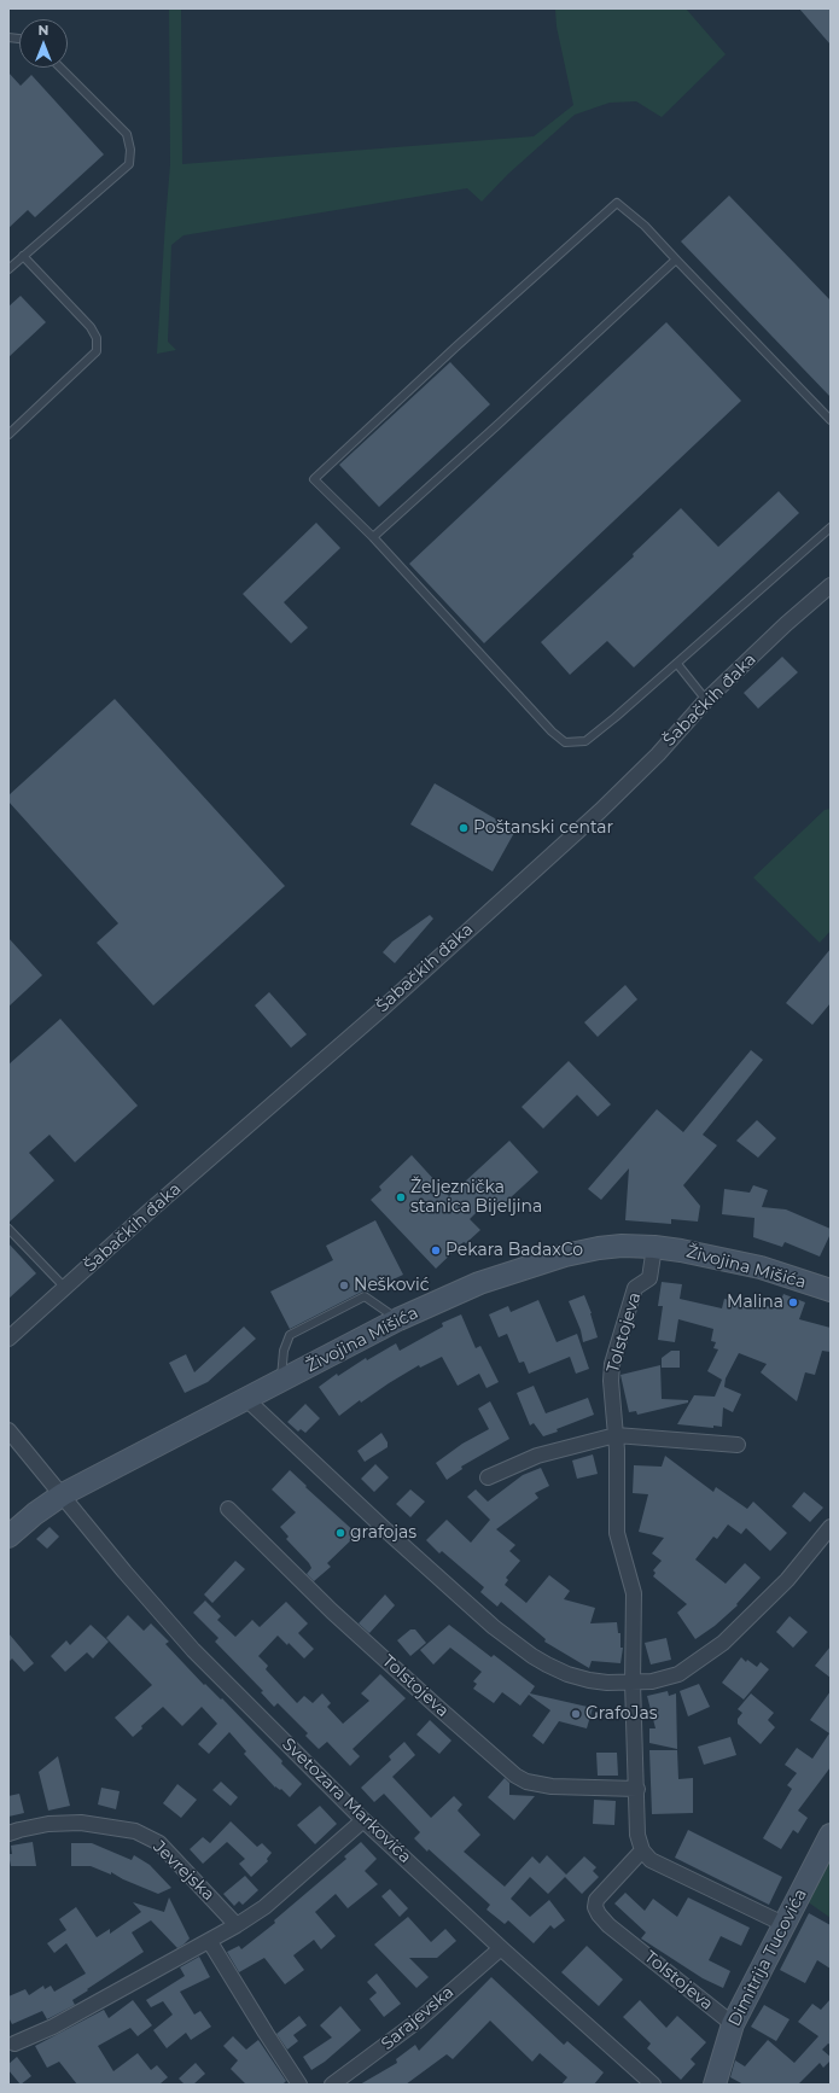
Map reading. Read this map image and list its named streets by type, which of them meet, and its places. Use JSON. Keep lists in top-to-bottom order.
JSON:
{
  "streets": {
    "main road": ["Živojina Mišića", "Dimitrija Tucovića"],
    "street": [
      "Šabačkih đaka",
      "Tolstojeva",
      "Svetozara Markovića",
      "Jevrejska",
      "Sarajevska"
    ]
  },
  "crossings": [
    ["Živojina Mišića", "Tolstojeva"],
    ["Živojina Mišića", "Svetozara Markovića"],
    ["Tolstojeva", "Dimitrija Tucovića"],
    ["Svetozara Markovića", "Sarajevska"]
  ],
  "places": [
    "Poštanski centar",
    "Željeznička stanica Bijeljina",
    "Pekara BadaxCo",
    "Nešković",
    "Malina",
    "grafojas",
    "GrafoJas"
  ],
  "north": "top"
}
